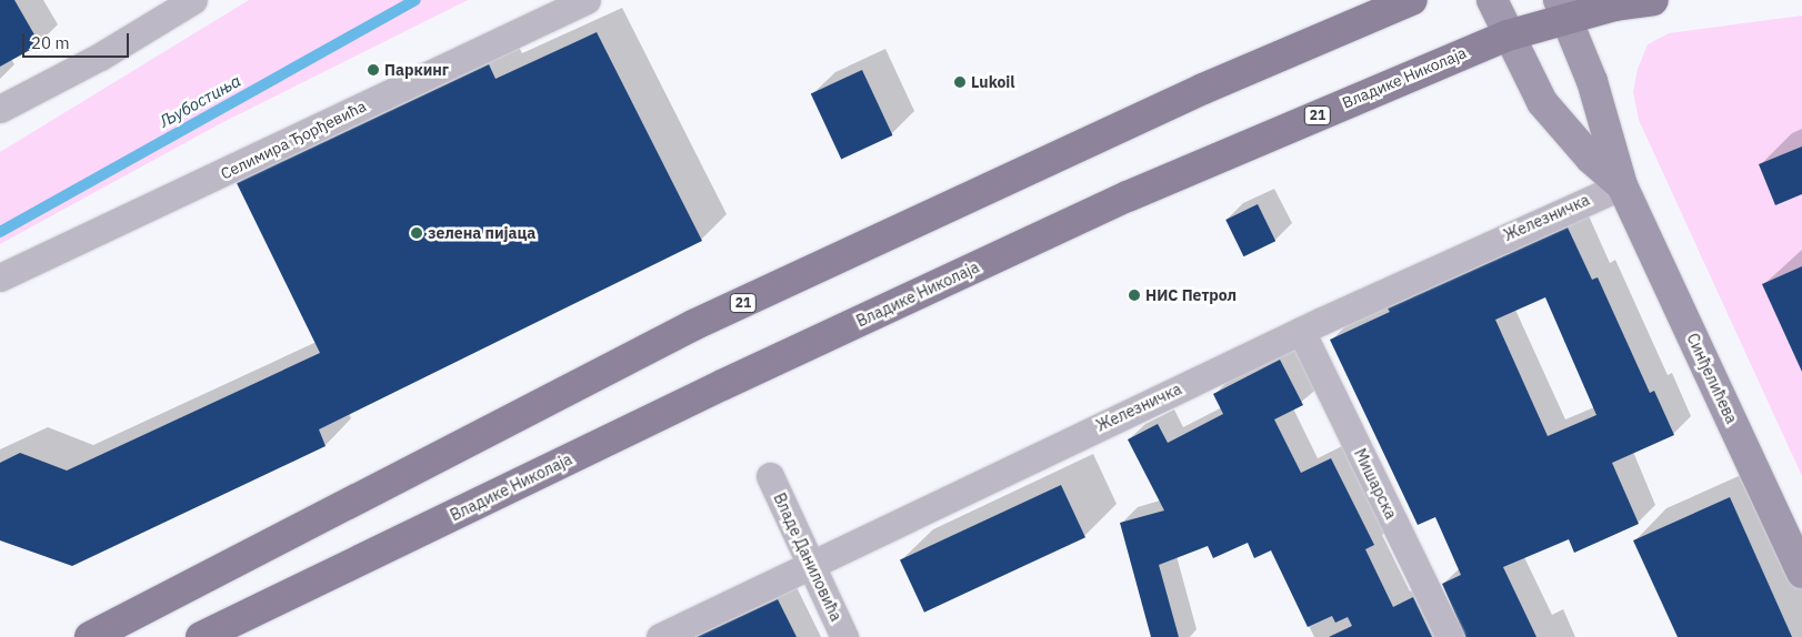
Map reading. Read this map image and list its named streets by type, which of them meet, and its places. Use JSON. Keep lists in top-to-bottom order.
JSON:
{
  "streets": {
    "main road": ["Владике Николаја", "21", "Синђелићева"],
    "street": [
      "Селимира Ђорђевића",
      "Железничка",
      "Мишарска",
      "Владе Даниловића"
    ]
  },
  "crossings": [
    ["Владике Николаја", "Синђелићева"],
    ["Железничка", "Синђелићева"],
    ["Железничка", "Мишарска"],
    ["Железничка", "Владе Даниловића"]
  ],
  "water": ["Љубостиња"],
  "places": [
    "Паркинг",
    "Lukoil",
    "зелена пијаца",
    "НИС Петрол"
  ],
  "scale_bar": "20 m"
}
